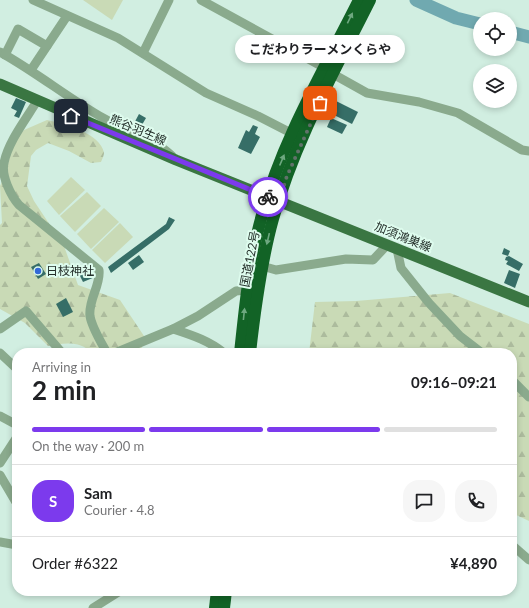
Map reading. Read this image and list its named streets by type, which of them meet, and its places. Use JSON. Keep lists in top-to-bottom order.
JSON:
{
  "streets": {
    "highway": ["国道122号"],
    "main road": ["熊谷羽生線", "加須鴻巣線"]
  },
  "crossings": [
    ["熊谷羽生線", "加須鴻巣線"],
    ["熊谷羽生線", "国道122号"],
    ["加須鴻巣線", "国道122号"]
  ],
  "places": ["こだわりラーメンくらや", "日枝神社"],
  "page": {
    "bubble": "こだわりラーメンくらや",
    "heading": ["2 min", "Arriving in", "09:16–09:21"],
    "panel": [
      "Sam",
      "Courier · 4.8",
      "Order #6322",
      "¥4,890"
    ],
    "bar": "On the way · 200 m",
    "round": "S"
  }
}
